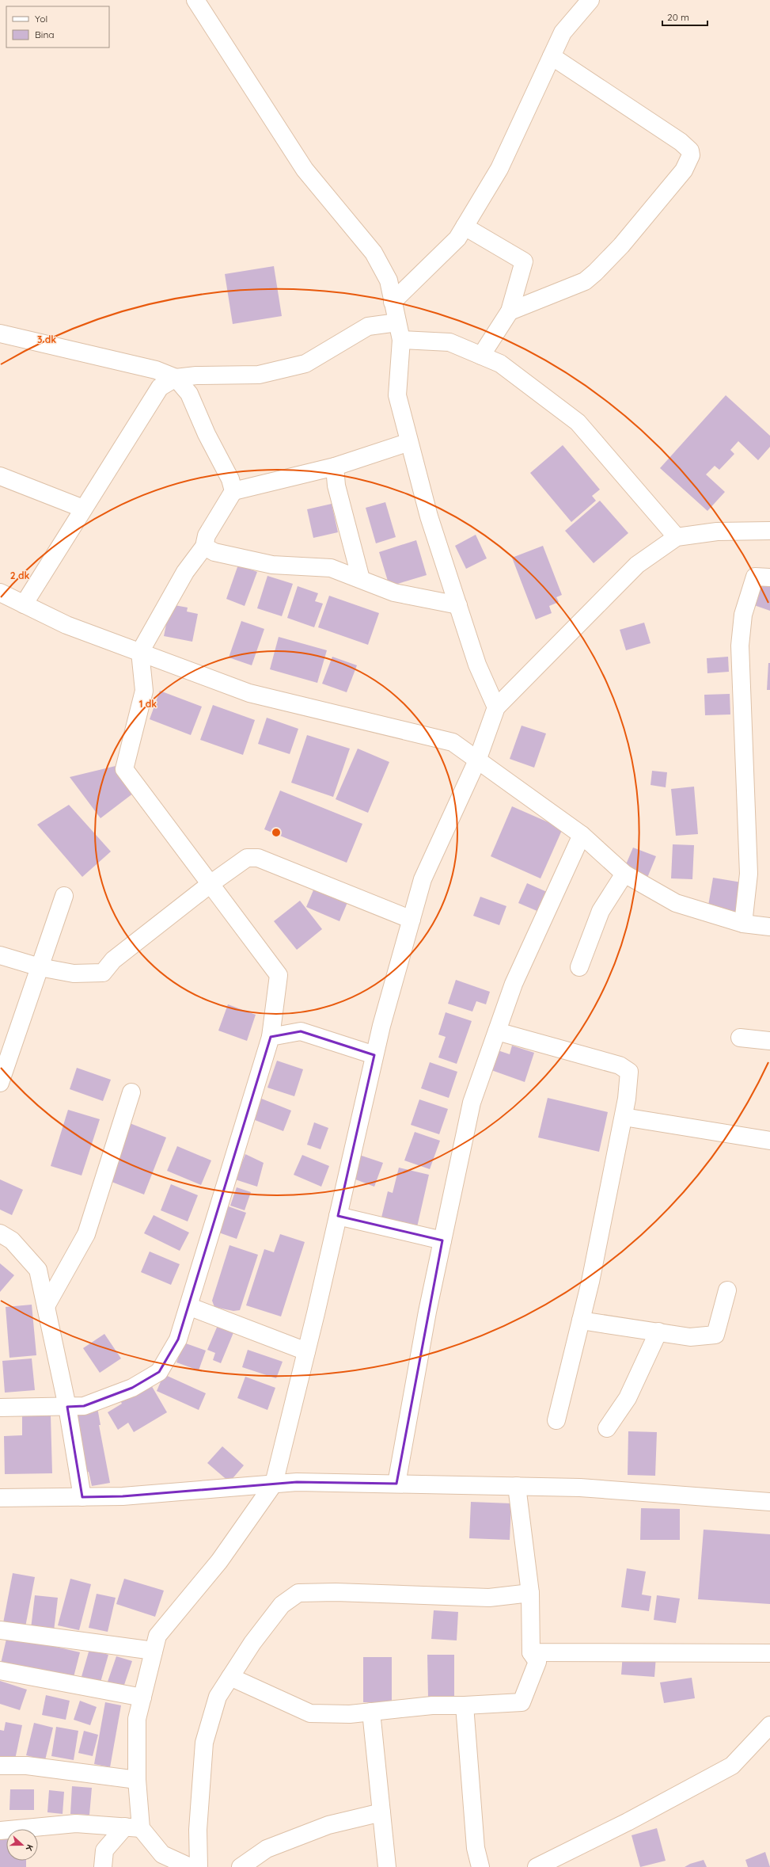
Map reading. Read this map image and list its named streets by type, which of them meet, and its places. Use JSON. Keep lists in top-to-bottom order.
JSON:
{
  "legend": ["Yol", "Bina"],
  "scale_bar": "20 m",
  "north": "right",
  "rings": ["3 dk", "2 dk", "1 dk"]
}
